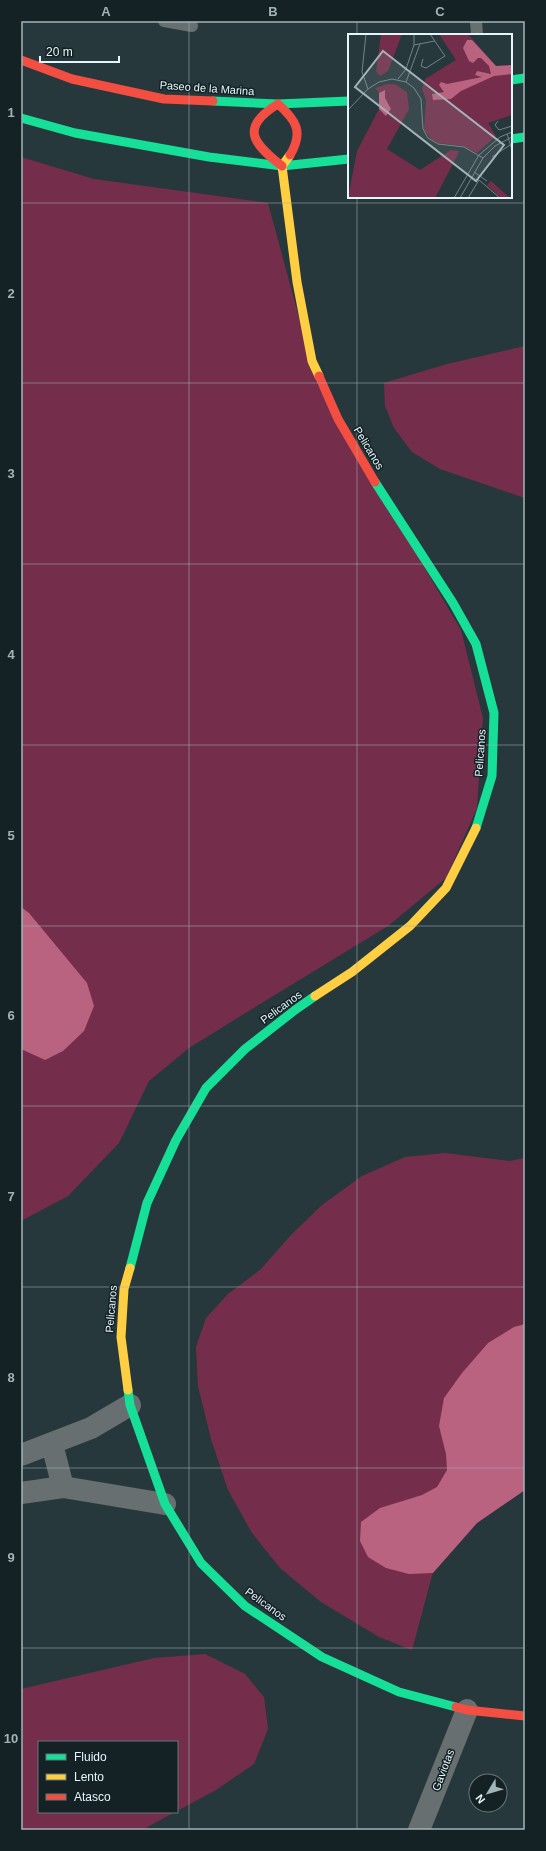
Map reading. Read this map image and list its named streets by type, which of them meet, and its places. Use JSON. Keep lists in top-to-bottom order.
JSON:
{
  "streets": {
    "street": ["Paseo de la Marina", "Pelicanos", "Gaviotas"]
  },
  "crossings": [
    ["Paseo de la Marina", "Pelicanos"],
    ["Pelicanos", "Gaviotas"]
  ],
  "legend": ["Fluido", "Lento", "Atasco"],
  "scale_bar": "20 m",
  "north": "bottom left",
  "grid": {
    "columns": ["A", "B", "C"],
    "rows": [
      "1",
      "2",
      "3",
      "4",
      "5",
      "6",
      "7",
      "8",
      "9",
      "10"
    ]
  }
}
